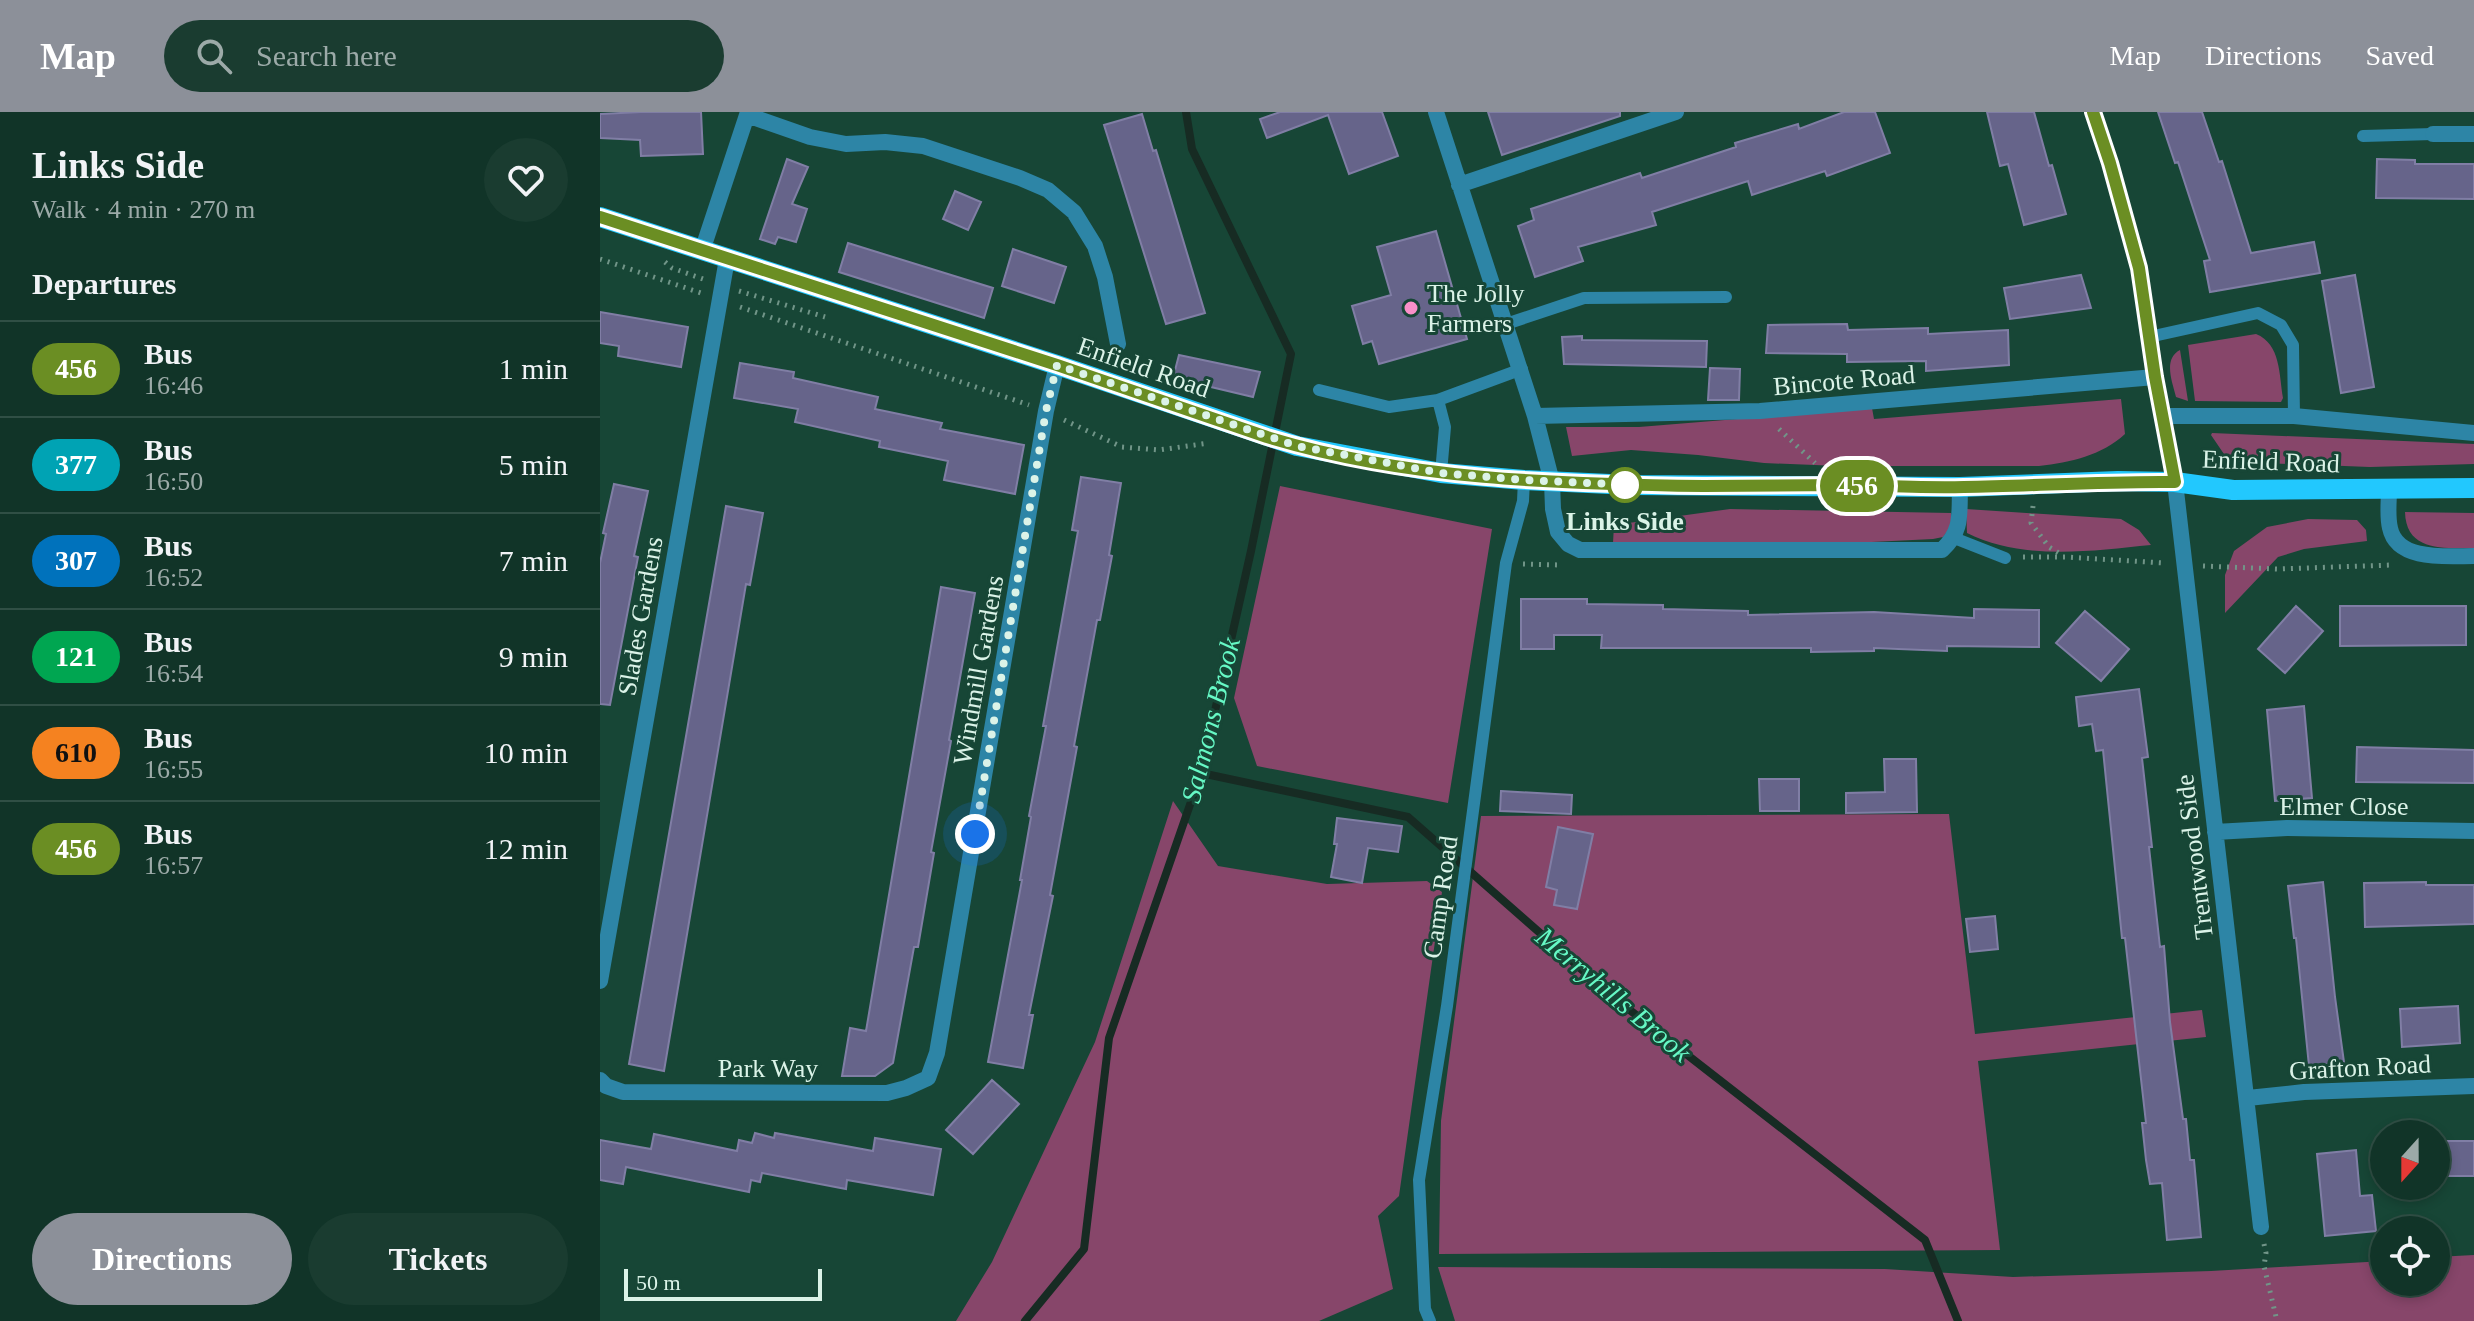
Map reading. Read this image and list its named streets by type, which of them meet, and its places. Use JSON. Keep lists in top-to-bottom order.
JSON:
{
  "streets": {
    "main road": ["Enfield Road"],
    "street": [
      "Bincote Road",
      "Slades Gardens",
      "Windmill Gardens",
      "Elmer Close",
      "Trentwood Side",
      "Grafton Road",
      "Park Way"
    ],
    "lane": ["Camp Road"]
  },
  "crossings": [
    ["Enfield Road", "Slades Gardens"],
    ["Enfield Road", "Windmill Gardens"],
    ["Enfield Road", "Trentwood Side"],
    ["Enfield Road", "Camp Road"],
    ["Windmill Gardens", "Park Way"],
    ["Elmer Close", "Trentwood Side"],
    ["Trentwood Side", "Grafton Road"]
  ],
  "water": ["Salmons Brook", "Merryhills Brook"],
  "places": ["The Jolly Farmers", "Links Side"],
  "lines": ["bus line 456"],
  "scale_bar": "50 m",
  "north": "bottom",
  "page": {
    "header": "Map",
    "search": "Search here",
    "nav": ["Map", "Directions", "Saved"],
    "heading": [
      ["Links Side", "Walk · 4 min · 270 m"],
      "Departures"
    ],
    "on_map": "456",
    "list": [
      {
        "mark": "456",
        "name": "Bus",
        "note": "16:46",
        "value": "1 min"
      },
      {
        "mark": "377",
        "name": "Bus",
        "note": "16:50",
        "value": "5 min"
      },
      {
        "mark": "307",
        "name": "Bus",
        "note": "16:52",
        "value": "7 min"
      },
      {
        "mark": "121",
        "name": "Bus",
        "note": "16:54",
        "value": "9 min"
      },
      {
        "mark": "610",
        "name": "Bus",
        "note": "16:55",
        "value": "10 min"
      },
      {
        "mark": "456",
        "name": "Bus",
        "note": "16:57",
        "value": "12 min"
      }
    ],
    "buttons": ["Directions", "Tickets"],
    "scale": "50 m"
  }
}
